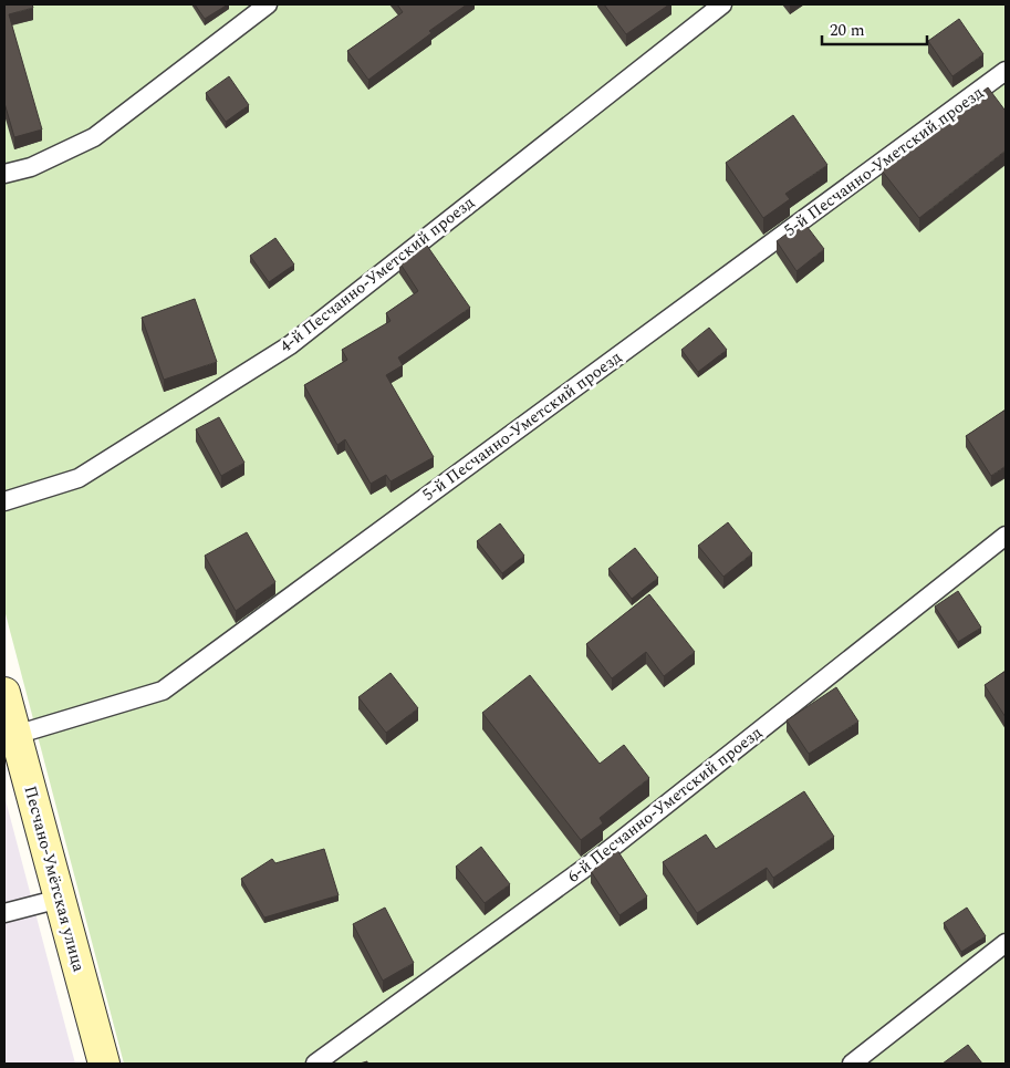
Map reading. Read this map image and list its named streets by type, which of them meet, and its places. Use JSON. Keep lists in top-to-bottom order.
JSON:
{
  "streets": {
    "main road": ["Песчано-Умётская улица"],
    "lane": ["5-й Песчанно-Уметский проезд", "4-й Песчанно-Уметский проезд", "6-й Песчанно-Уметский проезд"]
  },
  "crossings": [
    ["5-й Песчанно-Уметский проезд", "Песчано-Умётская улица"]
  ],
  "scale_bar": "20 m"
}
